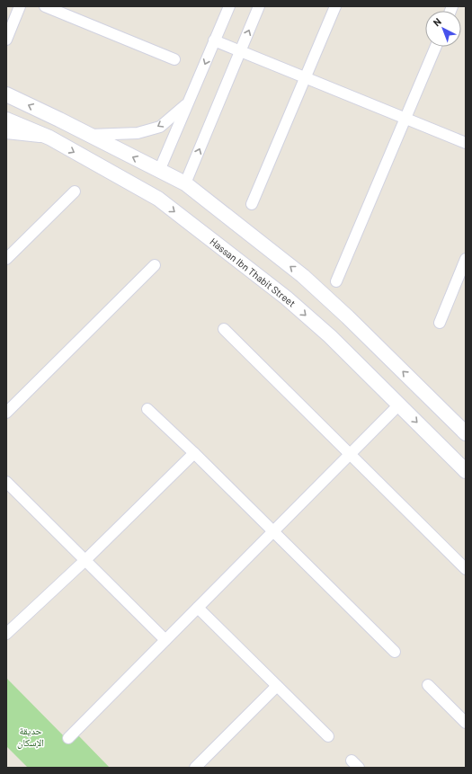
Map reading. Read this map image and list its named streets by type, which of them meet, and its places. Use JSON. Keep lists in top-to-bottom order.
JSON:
{
  "streets": {
    "street": ["Hassan Ibn Thabit Street"]
  },
  "parks": ["حديقة الإسكان"],
  "north": "top left"
}
